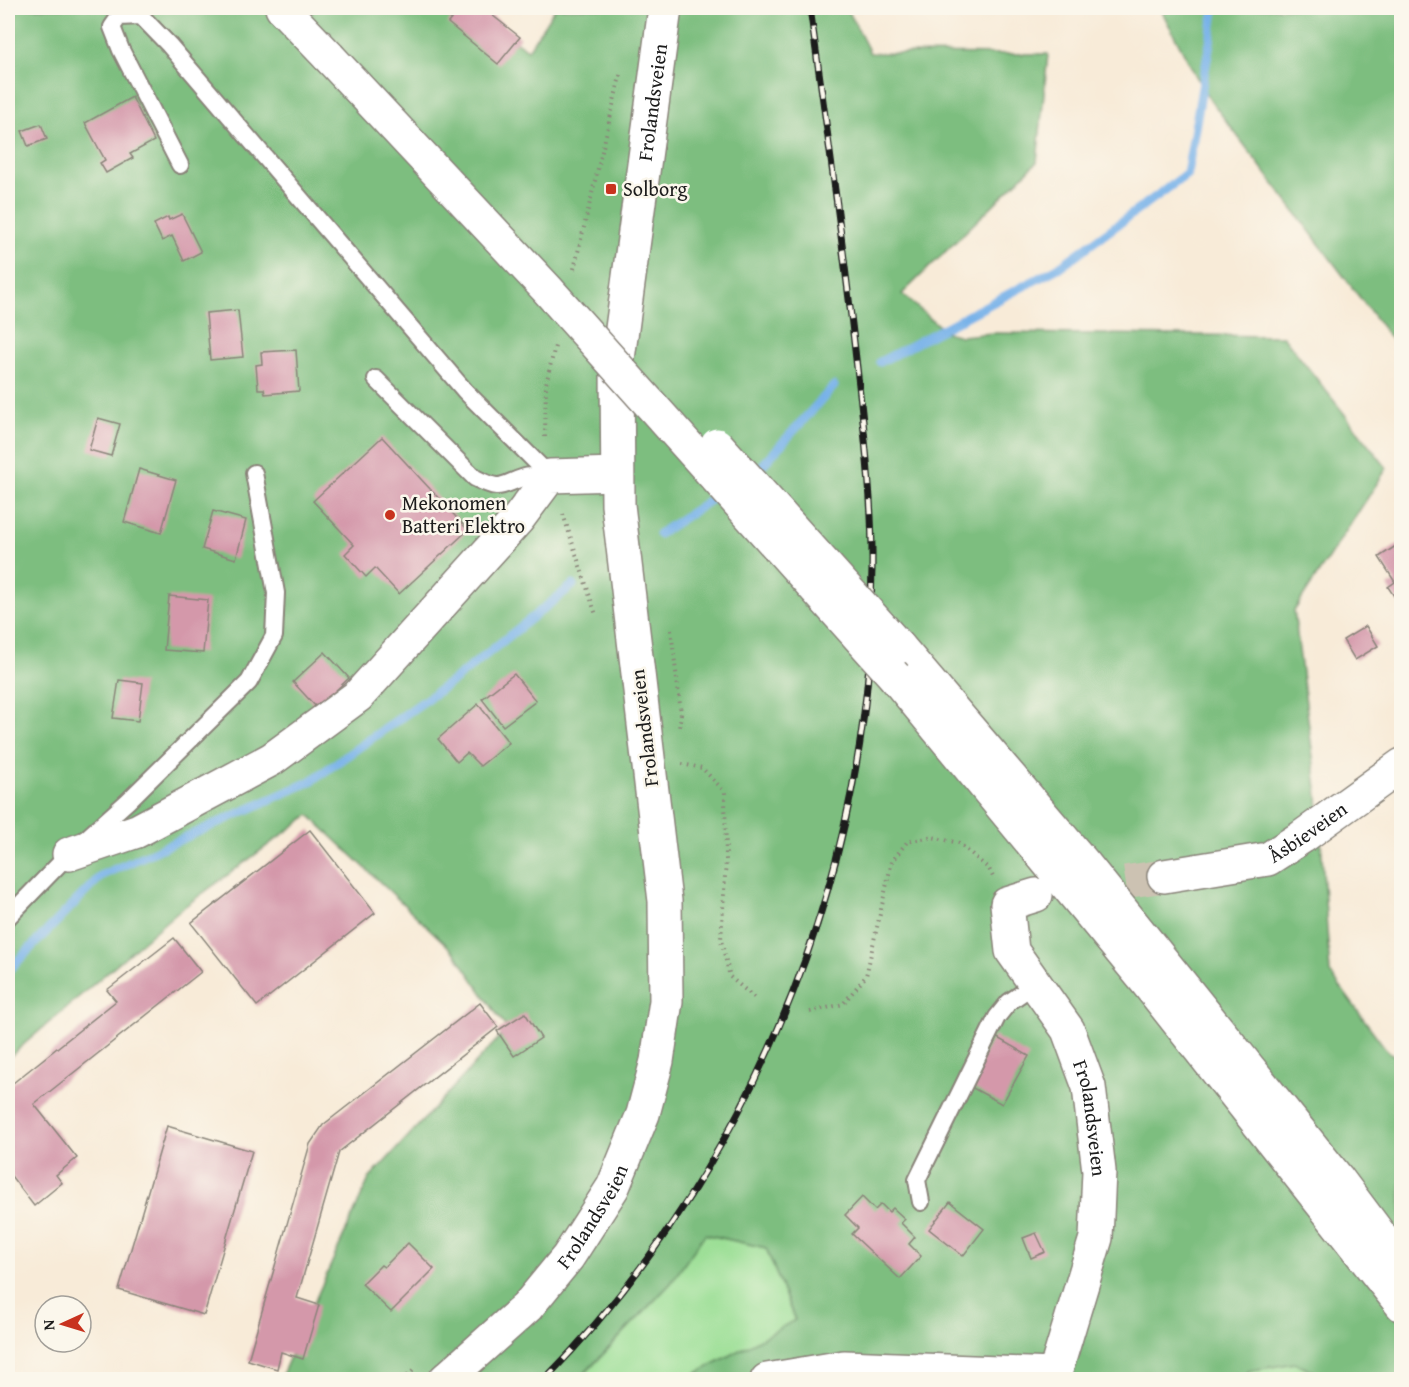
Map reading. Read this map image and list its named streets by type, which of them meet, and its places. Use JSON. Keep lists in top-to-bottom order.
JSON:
{
  "streets": {
    "main road": ["Frolandsveien", "Åsbieveien"]
  },
  "places": {
    "transit": ["Solborg"],
    "other": ["Mekonomen Batteri Elektro"]
  },
  "north": "left"
}
